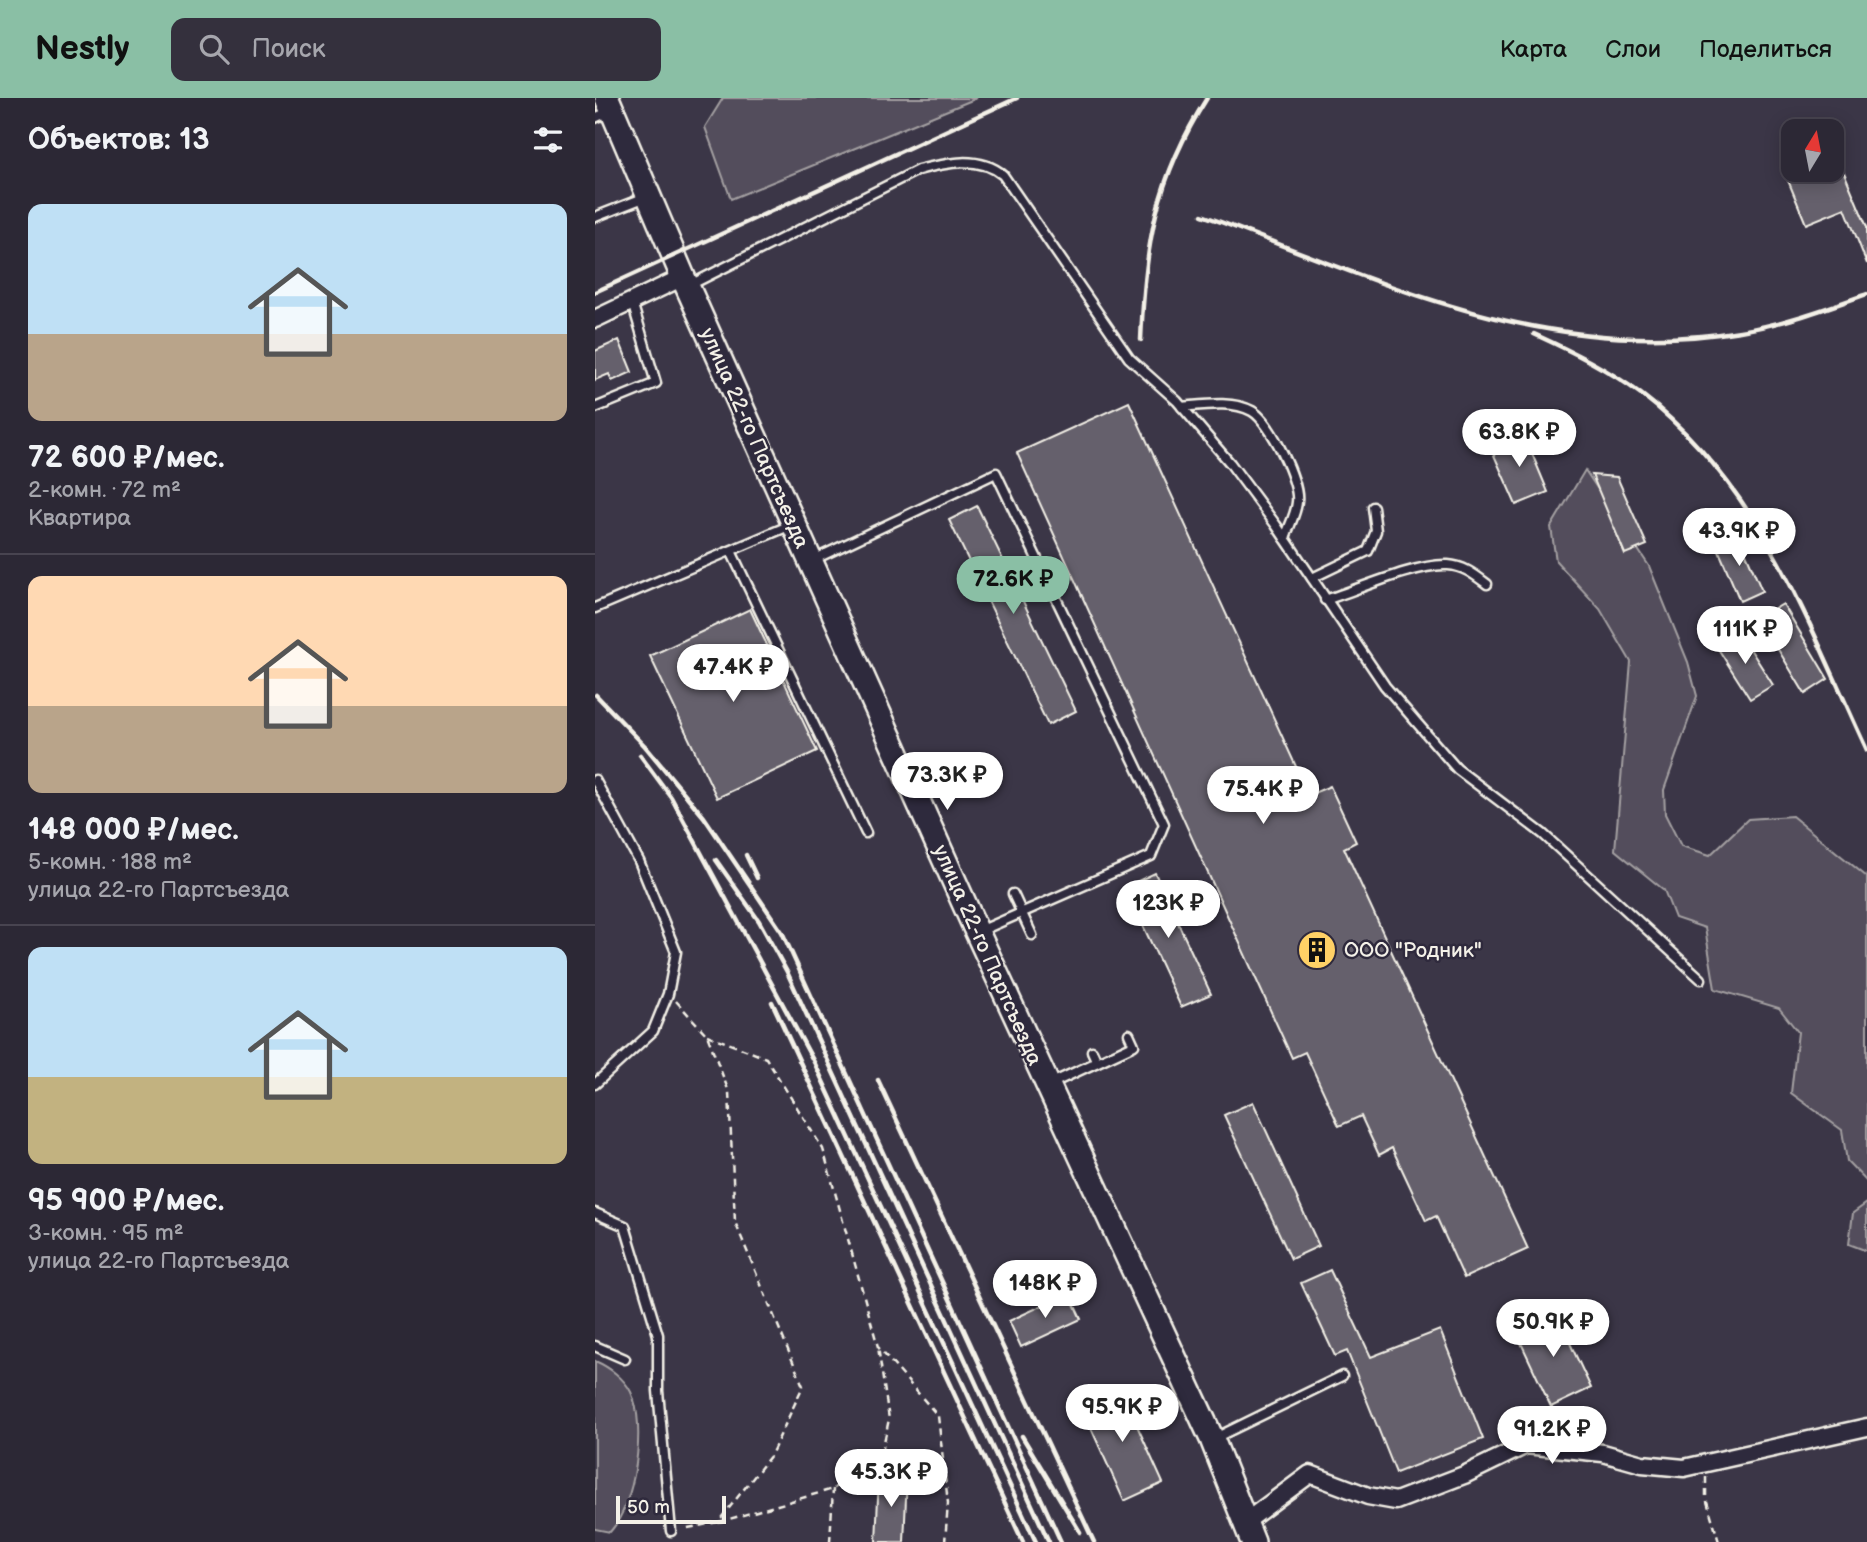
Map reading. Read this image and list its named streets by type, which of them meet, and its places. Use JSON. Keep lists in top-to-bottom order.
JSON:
{
  "streets": {
    "street": ["улица 22-го Партсъезда"]
  },
  "places": {
    "building": ["ООО \"Родник\""]
  },
  "scale_bar": "50 m",
  "north": "top",
  "page": {
    "header": "Nestly",
    "search": "Поиск",
    "nav": ["Карта", "Слои", "Поделиться"],
    "heading": "Объектов: 13",
    "list": [
      {
        "name": "72 600 ₽/мес.",
        "note": "2-комн. · 72 m² · Квартира"
      },
      {
        "name": "148 000 ₽/мес.",
        "note": "5-комн. · 188 m² · улица 22-го Партсъезда"
      },
      {
        "name": "95 900 ₽/мес.",
        "note": "3-комн. · 95 m² · улица 22-го Партсъезда"
      }
    ],
    "price": [
      "63.8K ₽",
      "43.9K ₽",
      "72.6K ₽",
      "111K ₽",
      "47.4K ₽",
      "73.3K ₽",
      "75.4K ₽",
      "123K ₽",
      "148K ₽",
      "50.9K ₽",
      "95.9K ₽",
      "91.2K ₽",
      "45.3K ₽"
    ],
    "scale": "50 m"
  }
}
